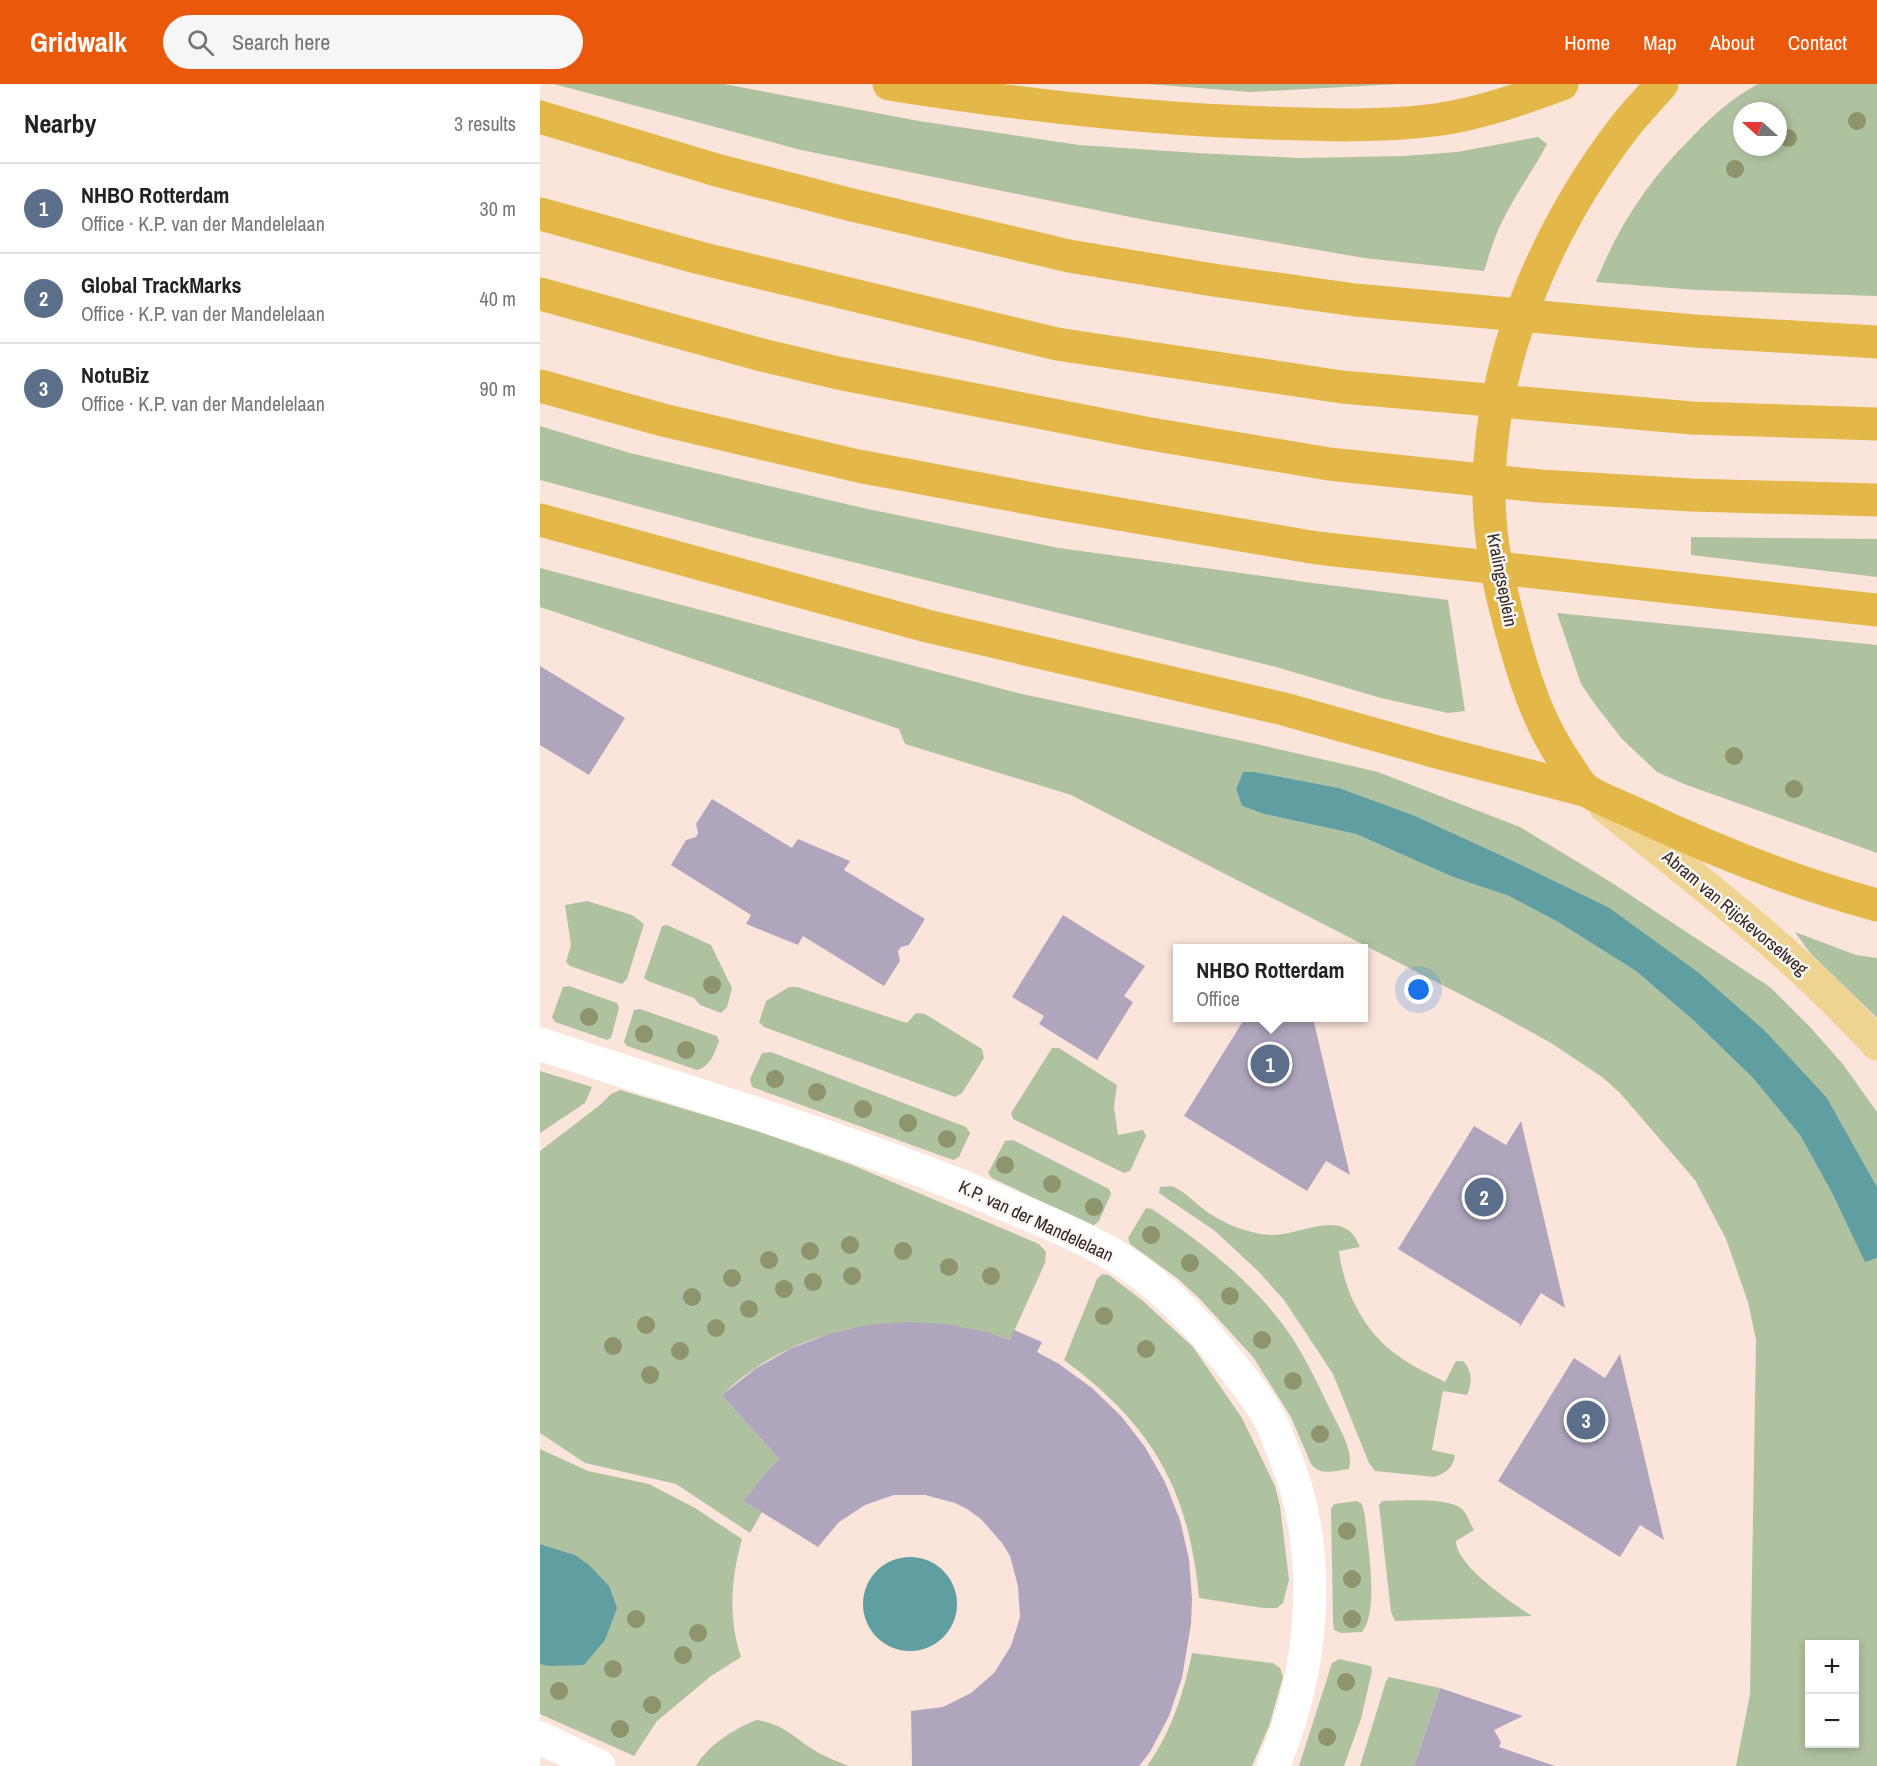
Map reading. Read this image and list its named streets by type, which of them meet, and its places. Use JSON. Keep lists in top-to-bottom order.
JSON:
{
  "streets": {
    "highway": ["Kralingseplein"],
    "main road": ["Abram van Rijckevorselweg"],
    "street": ["K.P. van der Mandelelaan"]
  },
  "crossings": [
    ["Kralingseplein", "Abram van Rijckevorselweg"]
  ],
  "north": "left",
  "page": {
    "header": "Gridwalk",
    "search": "Search here",
    "nav": [
      "Home",
      "Map",
      "About",
      "Contact"
    ],
    "heading": ["Nearby", "3 results"],
    "list": [
      {
        "mark": "1",
        "name": "NHBO Rotterdam",
        "note": "Office · K.P. van der Mandelelaan",
        "value": "30 m"
      },
      {
        "mark": "2",
        "name": "Global TrackMarks",
        "note": "Office · K.P. van der Mandelelaan",
        "value": "40 m"
      },
      {
        "mark": "3",
        "name": "NotuBiz",
        "note": "Office · K.P. van der Mandelelaan",
        "value": "90 m"
      }
    ],
    "popup": ["NHBO Rotterdam", "Office"],
    "pins": ["1", "2", "3"],
    "map_buttons": ["+", "−"]
  }
}
